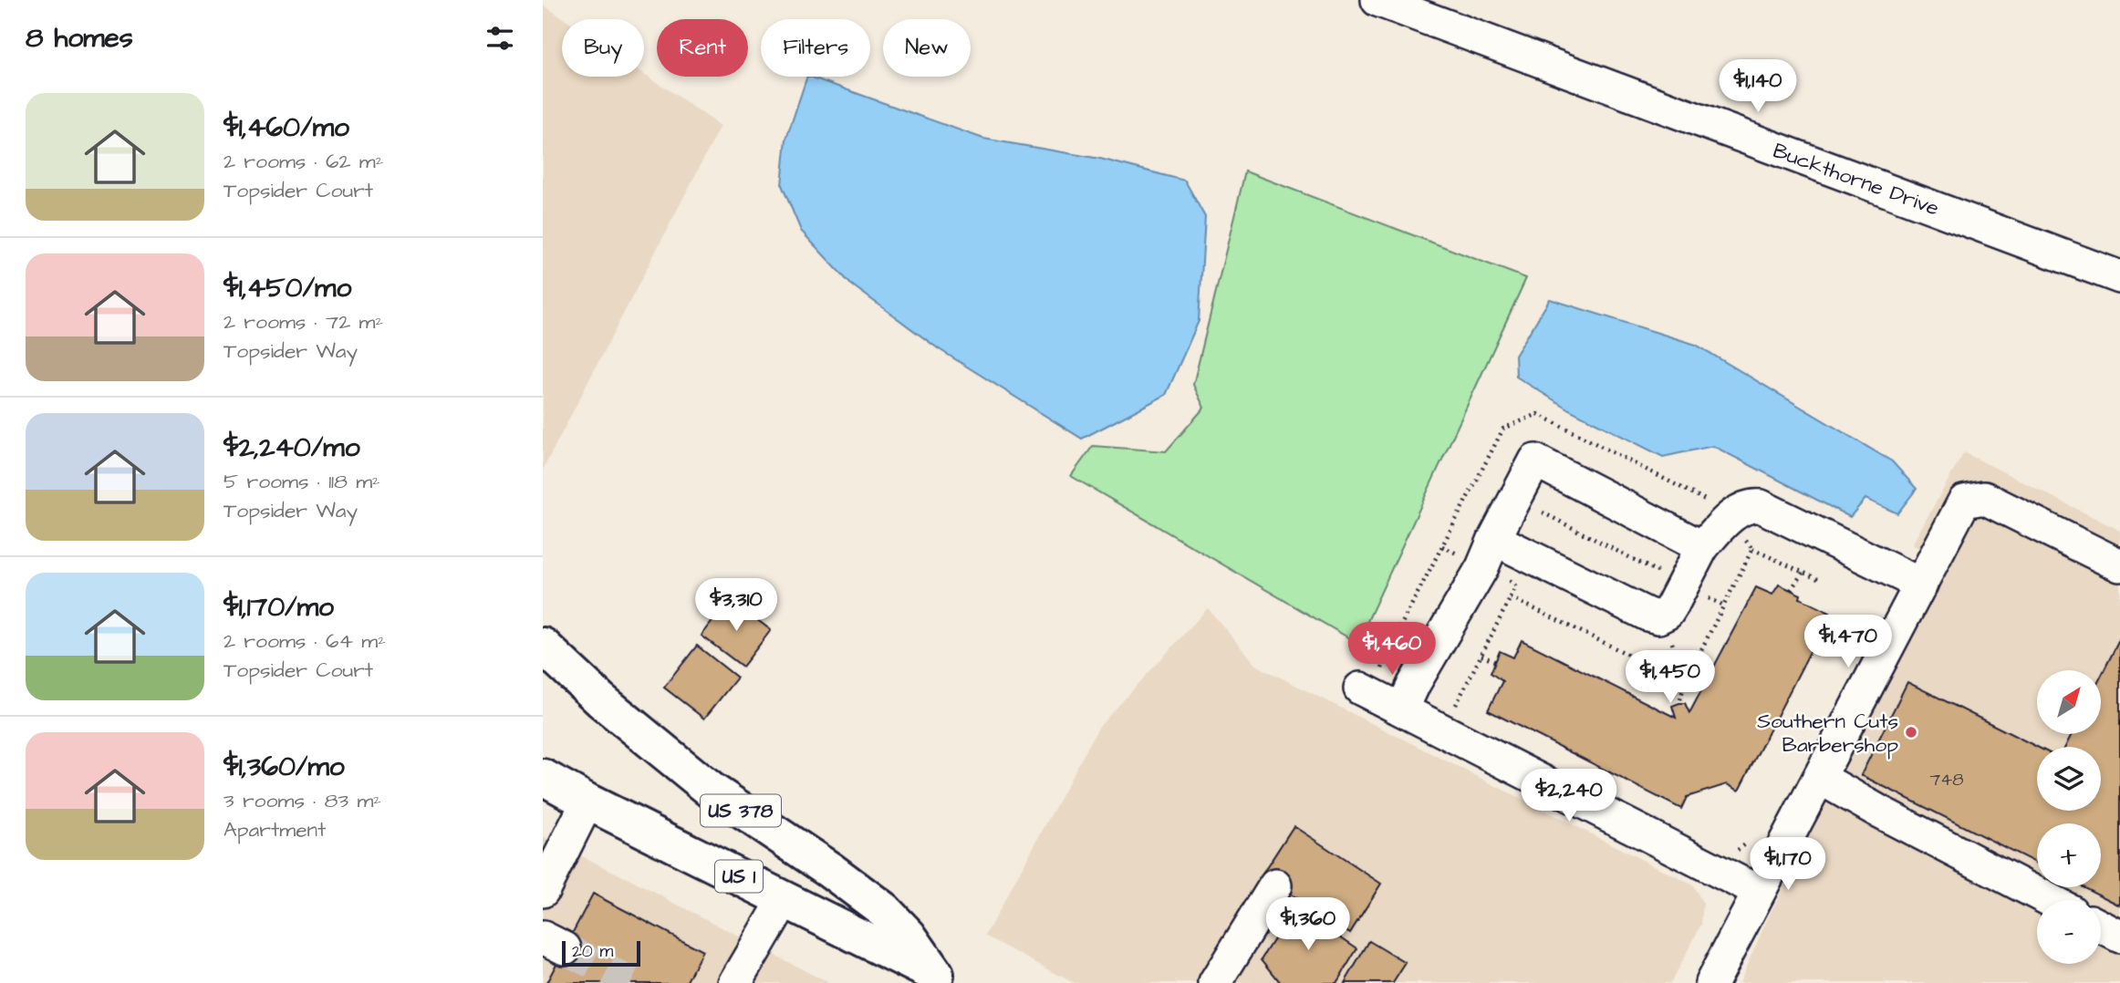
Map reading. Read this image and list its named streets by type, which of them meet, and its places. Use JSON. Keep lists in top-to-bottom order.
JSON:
{
  "streets": {
    "main road": ["US 378", "US 1"],
    "street": ["Buckthorne Drive"]
  },
  "crossings": [
    ["US 378", "US 1"]
  ],
  "places": ["Southern Cuts Barbershop"],
  "house_numbers": ["748"],
  "scale_bar": "20 m",
  "north": "top right",
  "page": {
    "heading": "8 homes",
    "chip": [
      "Buy",
      "Rent",
      "Filters",
      "New"
    ],
    "price": [
      "$1,140",
      "$3,310",
      "$1,470",
      "$1,460",
      "$1,450",
      "$2,240",
      "$1,170",
      "$1,360"
    ],
    "list": [
      {
        "name": "$1,460/mo",
        "note": "2 rooms · 62 m² · Topsider Court"
      },
      {
        "name": "$1,450/mo",
        "note": "2 rooms · 72 m² · Topsider Way"
      },
      {
        "name": "$2,240/mo",
        "note": "5 rooms · 118 m² · Topsider Way"
      },
      {
        "name": "$1,170/mo",
        "note": "2 rooms · 64 m² · Topsider Court"
      },
      {
        "name": "$1,360/mo",
        "note": "3 rooms · 83 m² · Apartment"
      }
    ],
    "map_buttons": ["+", "−"],
    "scale": "20 m"
  }
}
